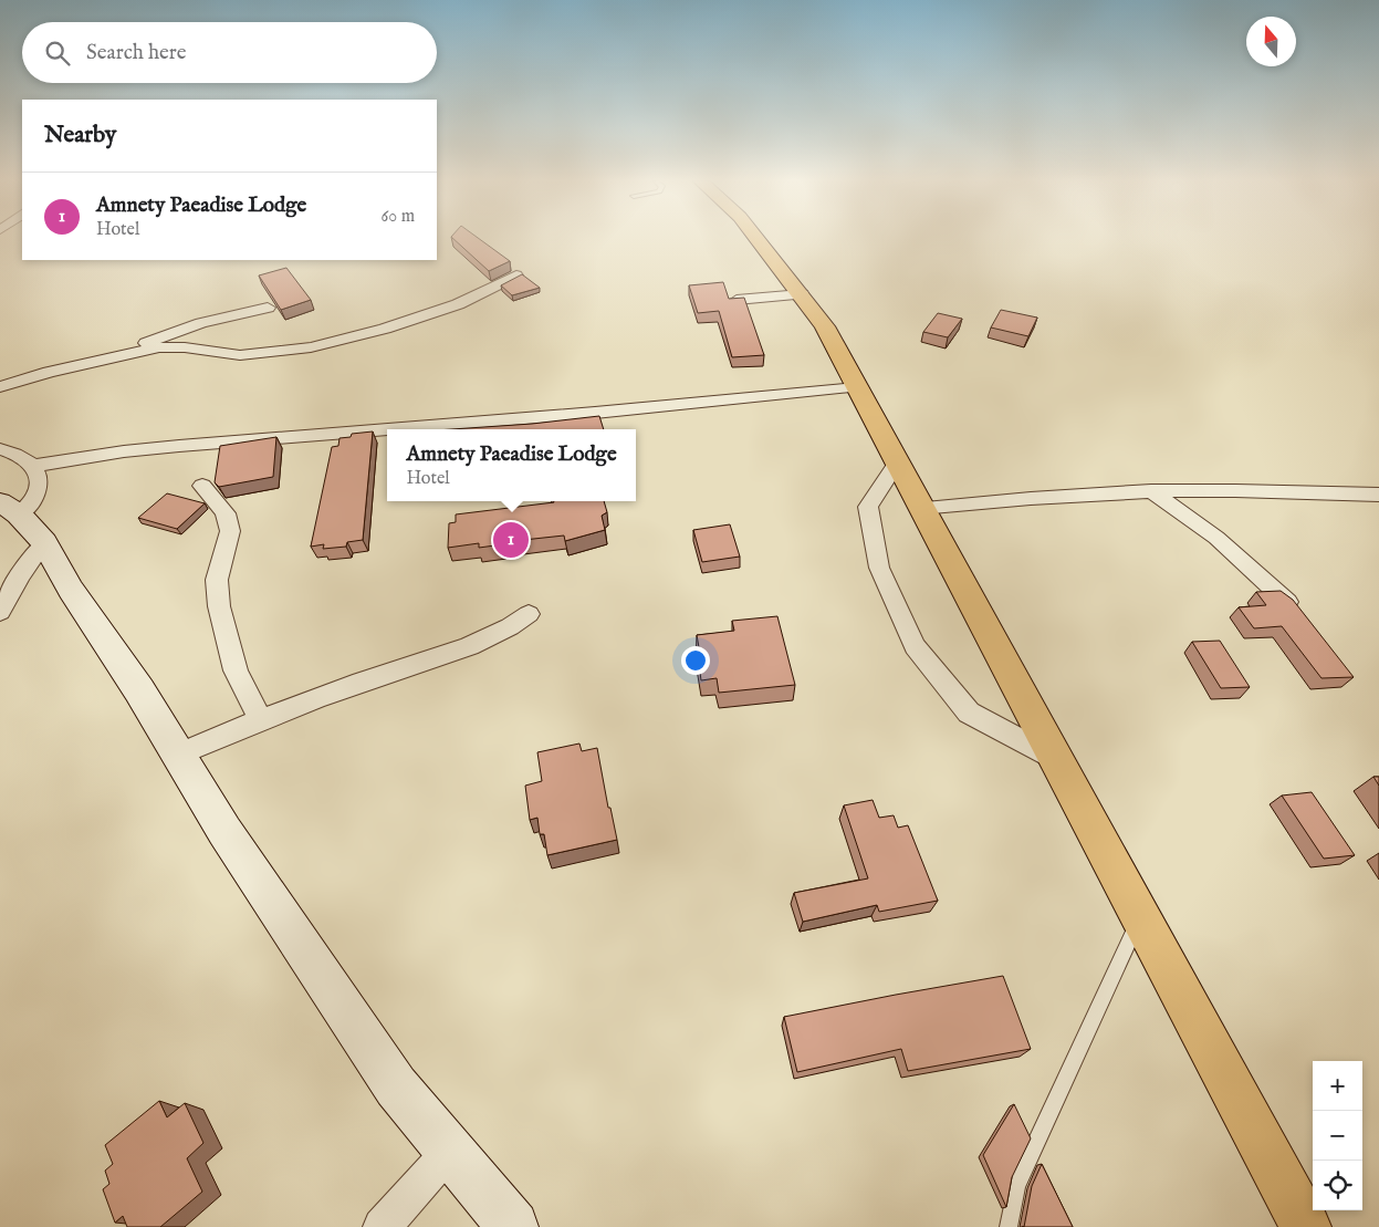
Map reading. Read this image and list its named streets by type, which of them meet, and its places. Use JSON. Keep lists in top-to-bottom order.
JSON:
{
  "north": "top",
  "page": {
    "search": "Search here",
    "heading": "Nearby",
    "list": [
      {
        "mark": "1",
        "name": "Amnety Paeadise Lodge",
        "note": "Hotel",
        "value": "60 m"
      }
    ],
    "popup": ["Amnety Paeadise Lodge", "Hotel"],
    "pins": "1",
    "map_buttons": ["+", "−"]
  }
}
